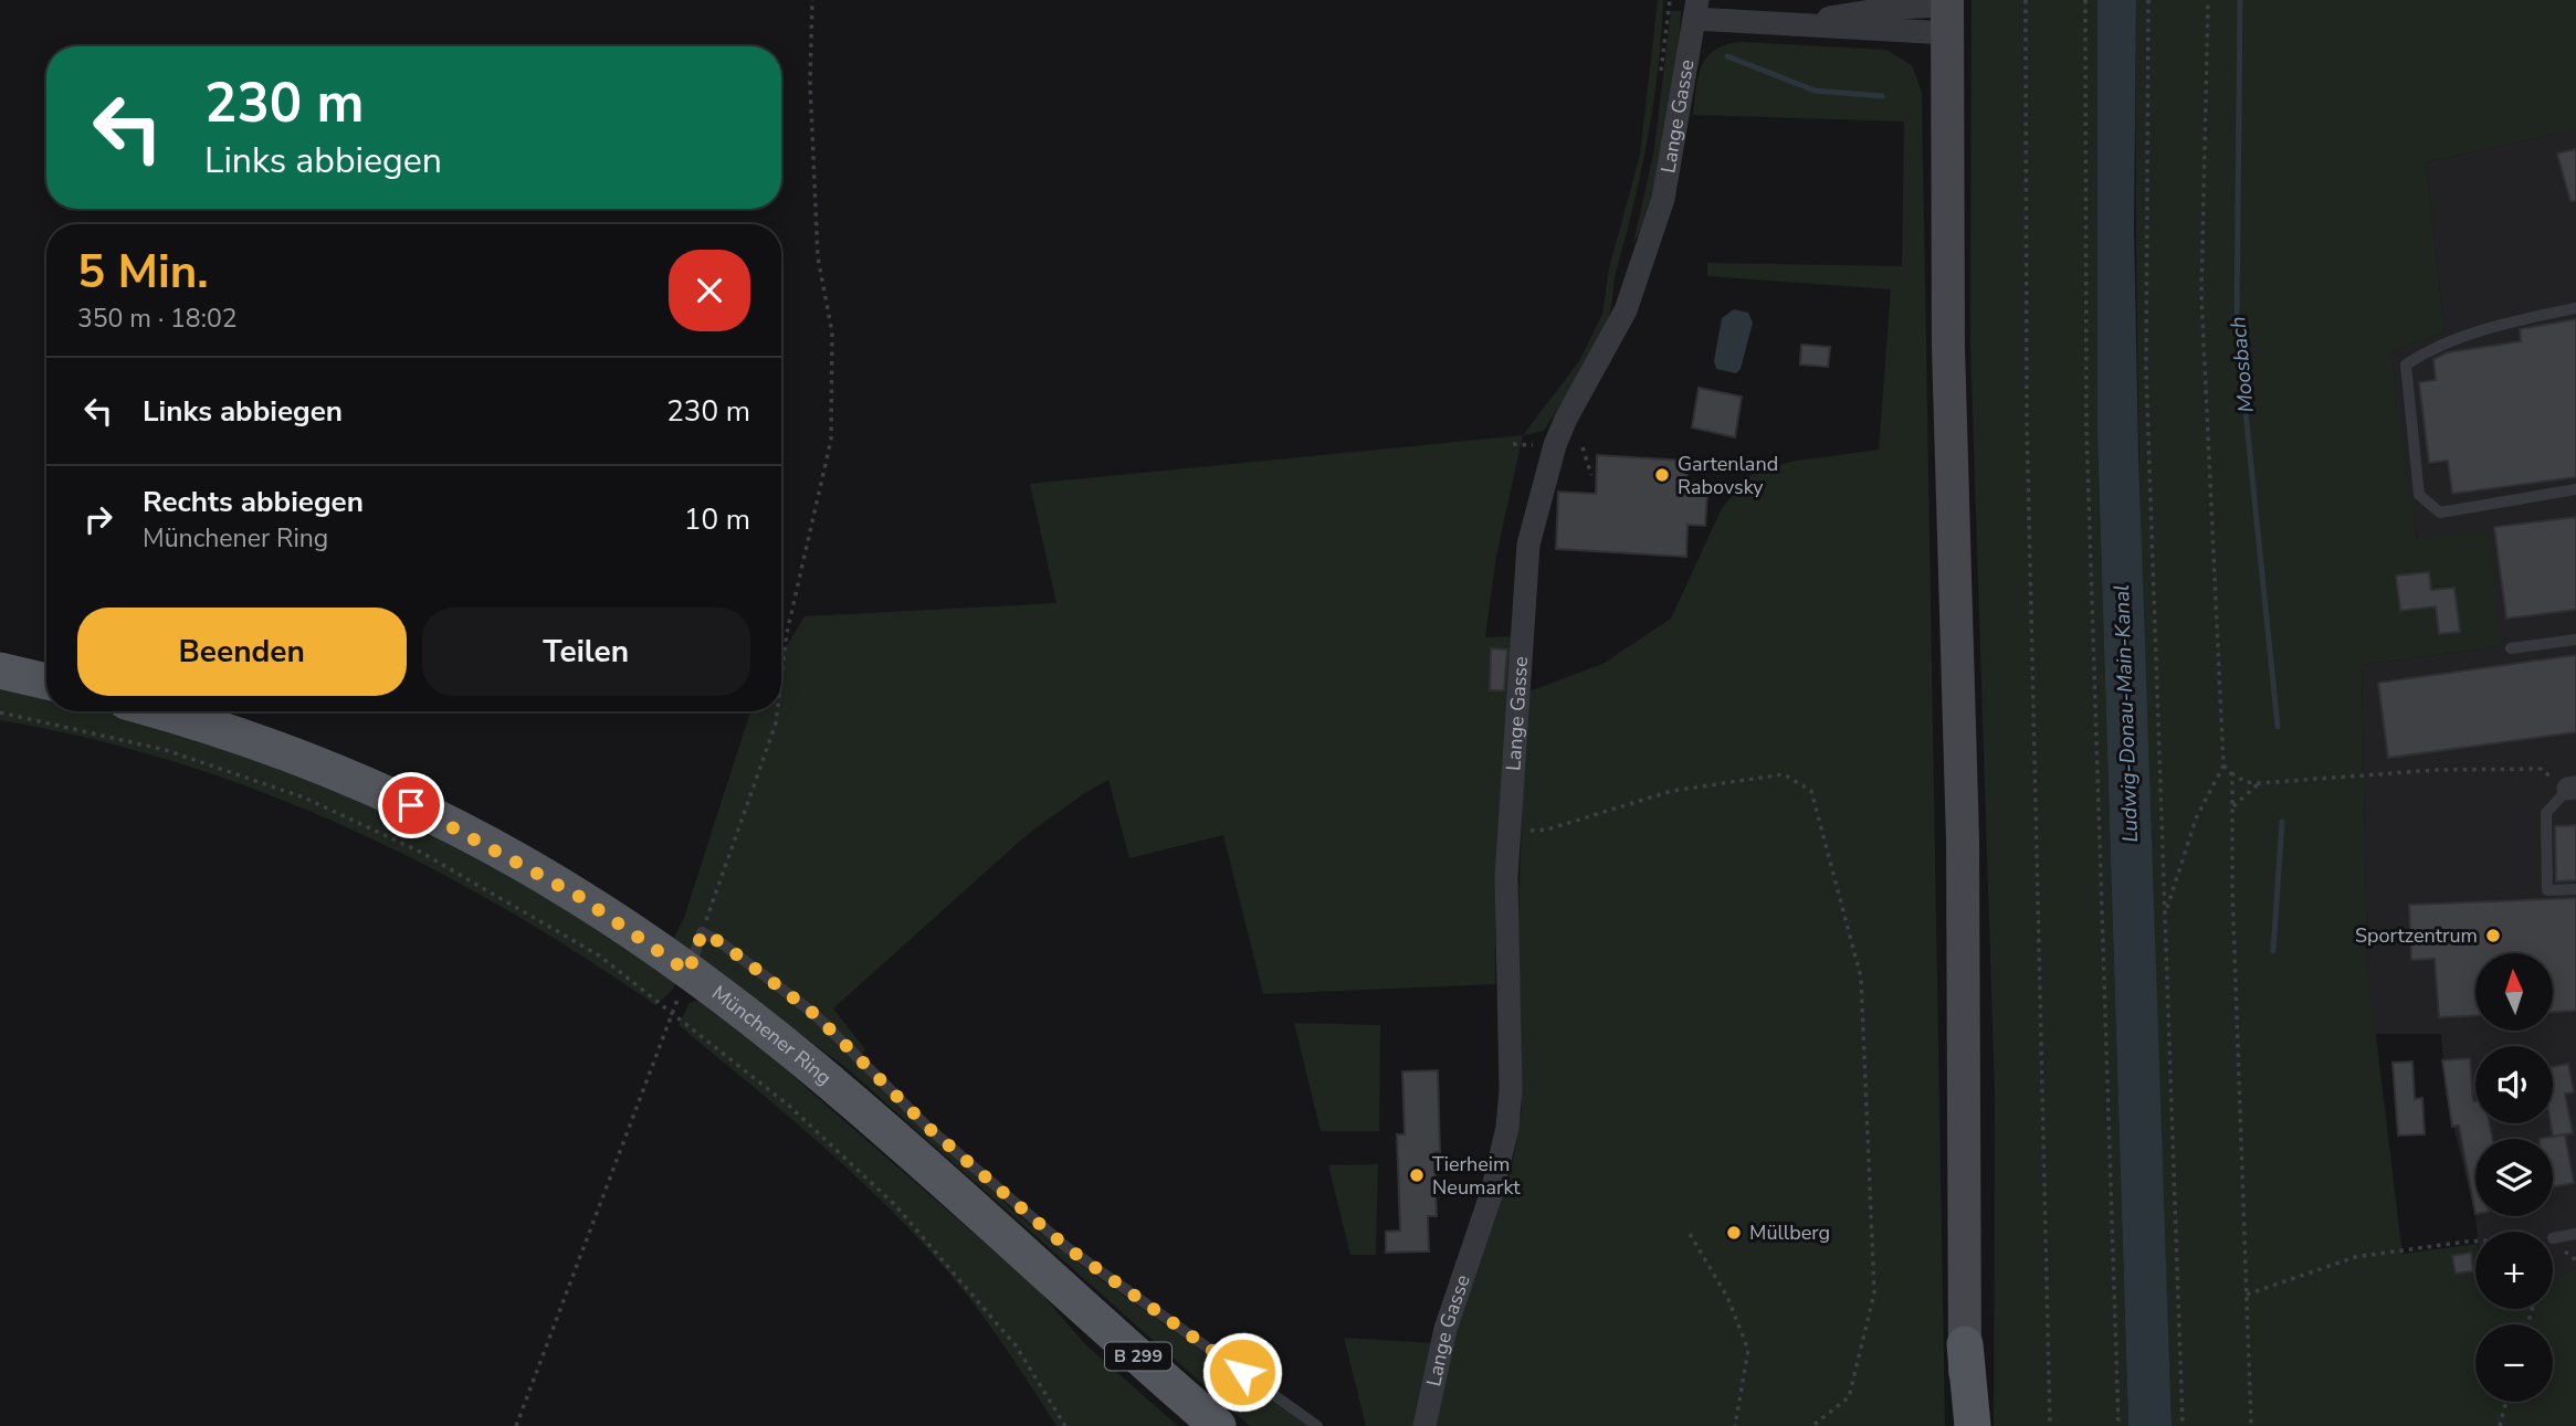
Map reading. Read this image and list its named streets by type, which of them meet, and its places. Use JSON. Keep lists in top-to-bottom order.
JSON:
{
  "streets": {
    "main road": ["Münchener Ring", "B 299"],
    "street": ["Lange Gasse"]
  },
  "water": ["Moosbach", "Ludwig-Donau-Main-Kanal"],
  "places": [
    "Gartenland Rabovsky",
    "Sportzentrum",
    "Tierheim Neumarkt",
    "Müllberg"
  ],
  "north": "top",
  "page": {
    "turn": ["230 m", "Links abbiegen"],
    "heading": ["5 Min.", "350 m · 18:02"],
    "list": [
      {
        "name": "Links abbiegen",
        "value": "230 m"
      },
      {
        "name": "Rechts abbiegen",
        "note": "Münchener Ring",
        "value": "10 m"
      }
    ],
    "buttons": ["Beenden", "Teilen"],
    "map_buttons": ["+", "−"]
  }
}
